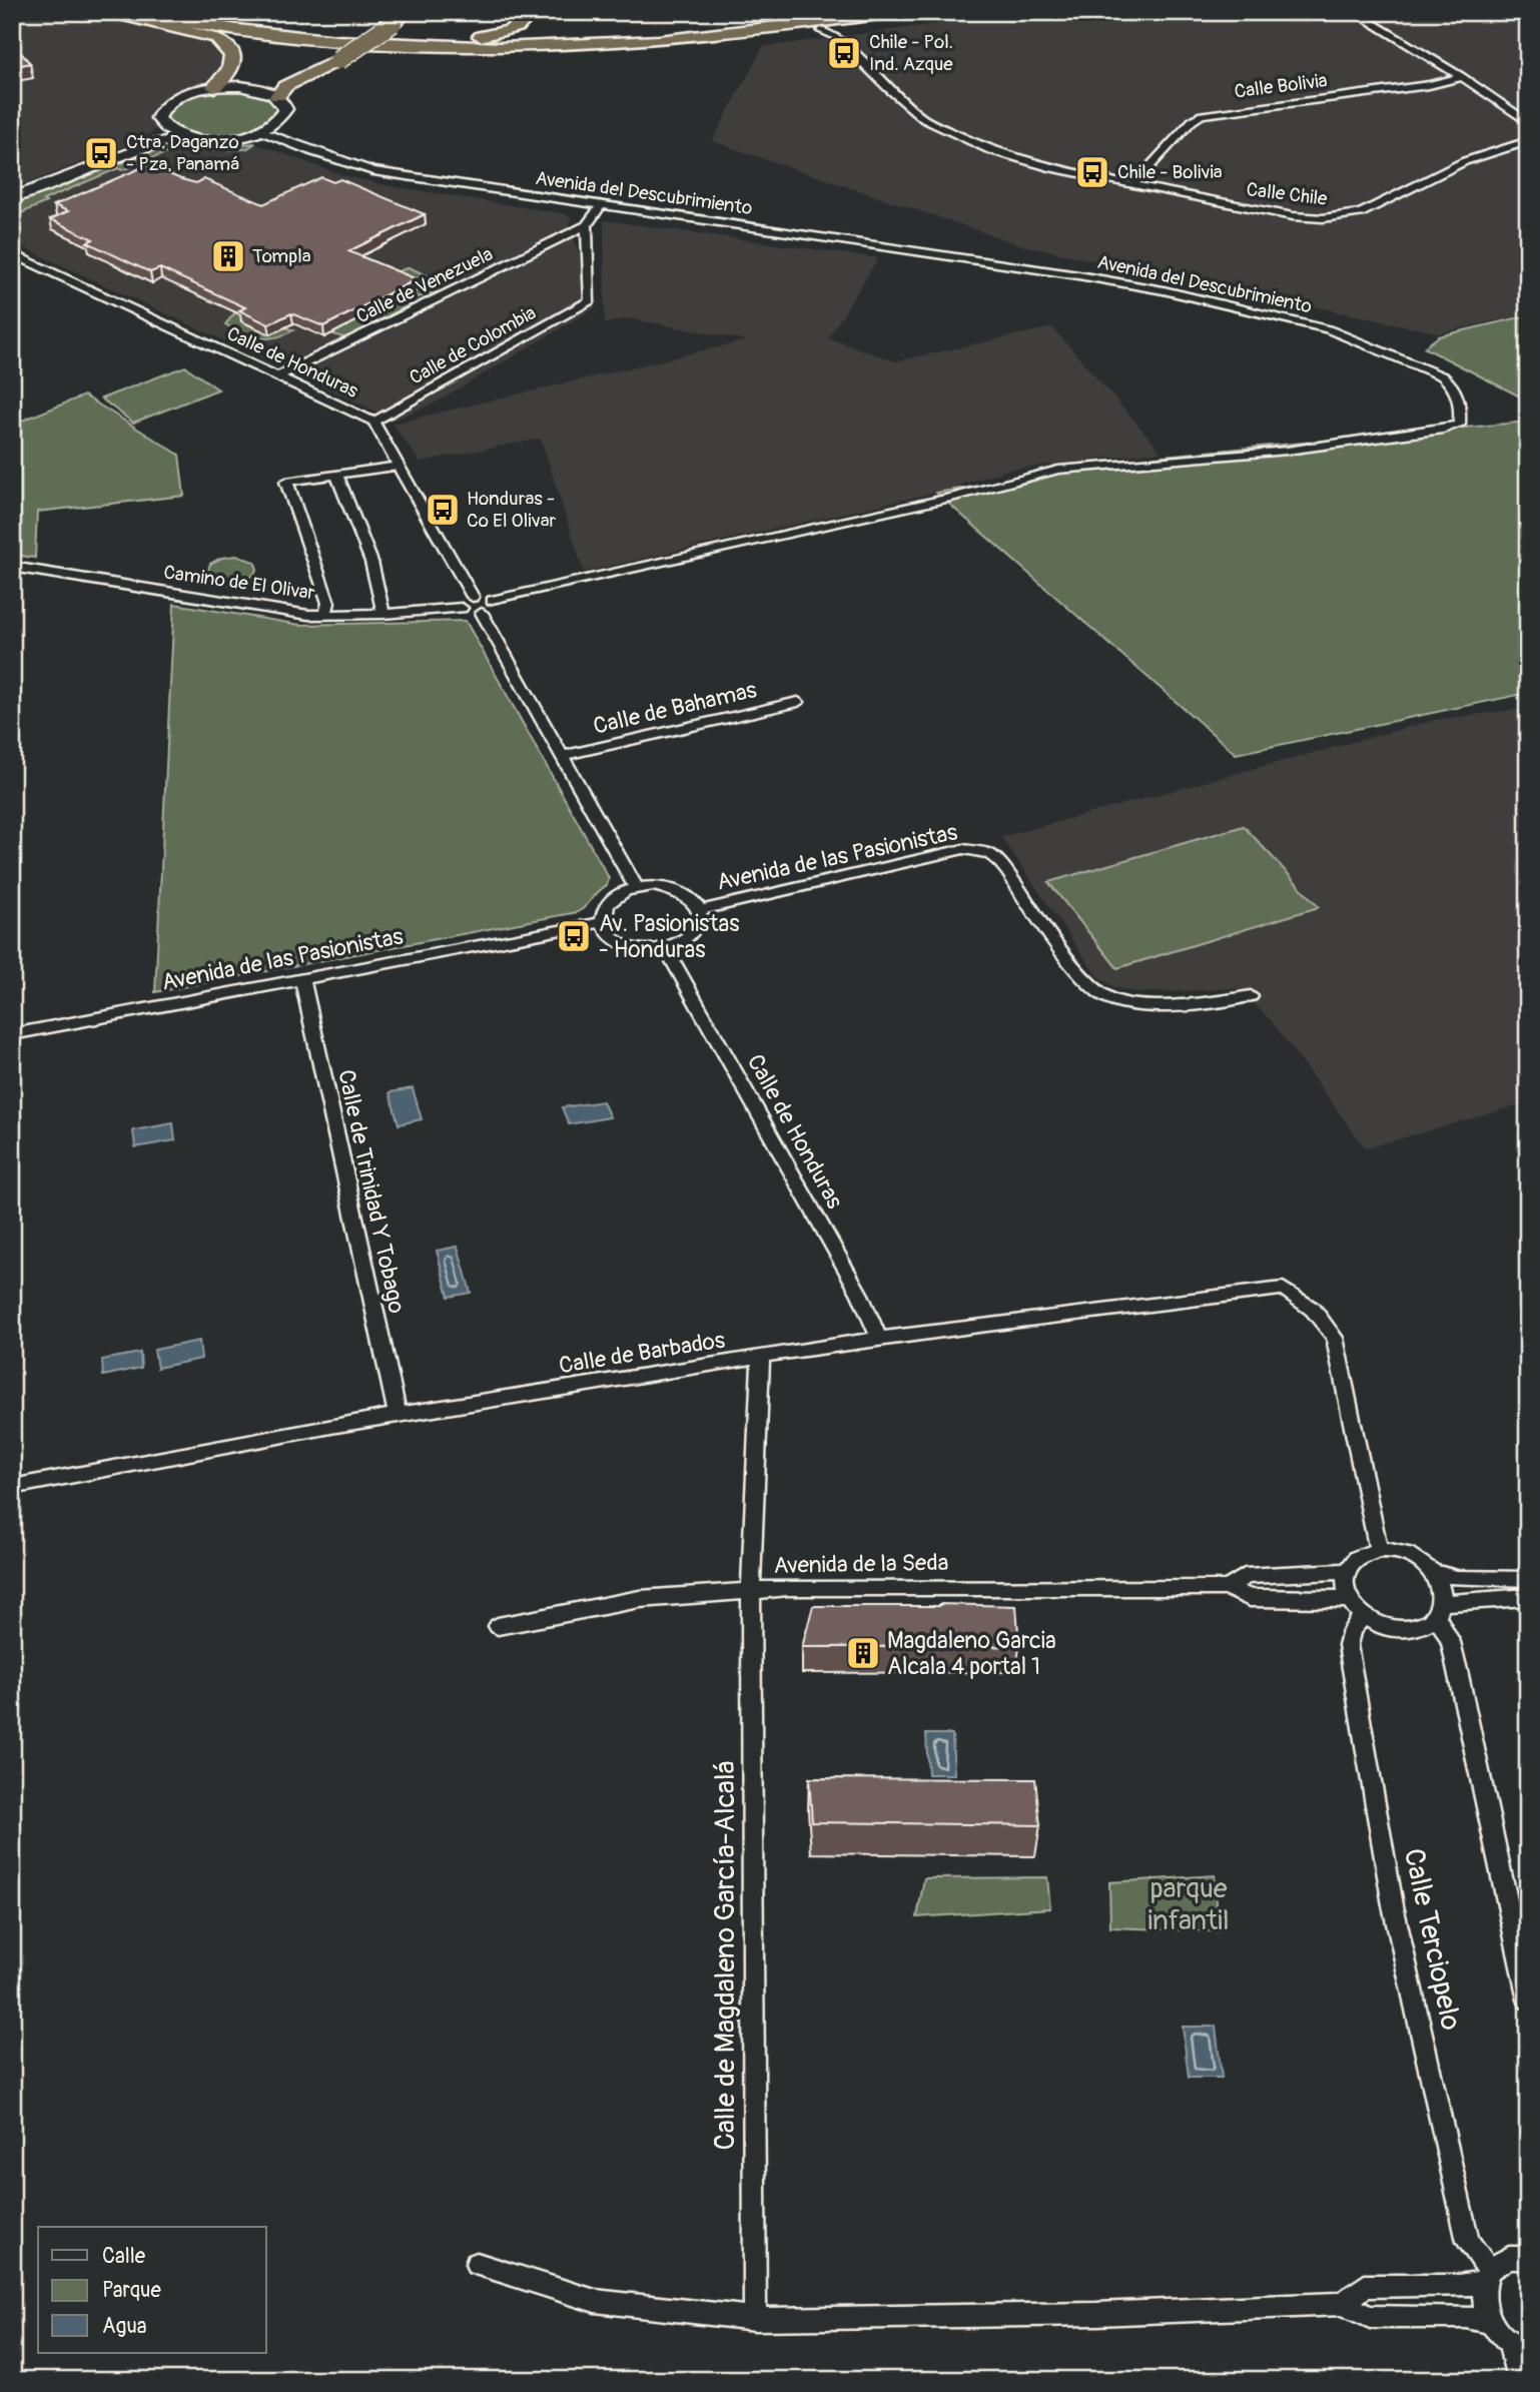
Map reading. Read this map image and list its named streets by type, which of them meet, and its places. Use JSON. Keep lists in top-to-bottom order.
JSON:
{
  "streets": {
    "street": [
      "Calle Bolivia",
      "Avenida del Descubrimiento",
      "Calle Chile",
      "Calle de Venezuela",
      "Calle de Colombia",
      "Calle de Honduras",
      "Camino de El Olivar",
      "Calle de Bahamas",
      "Avenida de las Pasionistas",
      "Calle de Trinidad Y Tobago",
      "Calle de Barbados",
      "Avenida de la Seda",
      "Calle Terciopelo",
      "Calle de Magdaleno García-Alcalá"
    ]
  },
  "crossings": [
    ["Calle Bolivia", "Calle Chile"],
    ["Calle de Venezuela", "Calle de Colombia"],
    ["Calle de Venezuela", "Calle de Honduras"],
    ["Calle de Colombia", "Calle de Honduras"],
    ["Calle de Honduras", "Avenida de las Pasionistas"],
    ["Calle de Honduras", "Calle de Barbados"],
    ["Avenida de las Pasionistas", "Calle de Trinidad Y Tobago"],
    ["Calle de Trinidad Y Tobago", "Calle de Barbados"],
    ["Calle de Barbados", "Avenida de la Seda"],
    ["Calle de Barbados", "Calle Terciopelo"],
    ["Calle de Barbados", "Calle de Magdaleno García-Alcalá"],
    ["Avenida de la Seda", "Calle Terciopelo"],
    ["Avenida de la Seda", "Calle de Magdaleno García-Alcalá"]
  ],
  "parks": ["parque infantil"],
  "places": {
    "bus stop": [
      "Chile - Pol. Ind. Azque",
      "Ctra. Daganzo - Pza. Panamá",
      "Chile - Bolivia",
      "Honduras - Cº El Olivar",
      "Av. Pasionistas - Honduras"
    ],
    "building": ["Tompla", "Magdaleno Garcia Alcala 4 portal 1"]
  },
  "legend": ["Calle", "Parque", "Agua"]
}
